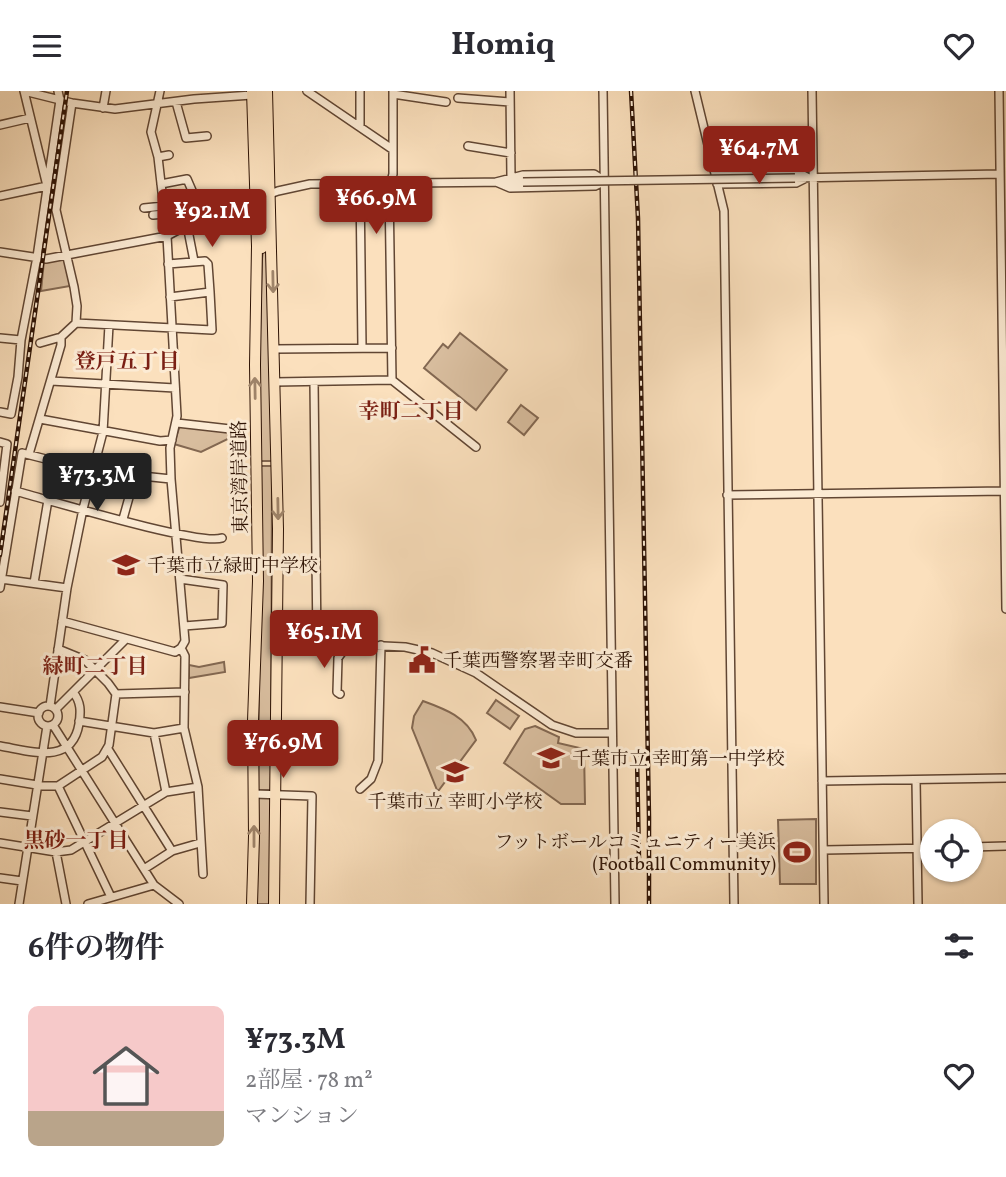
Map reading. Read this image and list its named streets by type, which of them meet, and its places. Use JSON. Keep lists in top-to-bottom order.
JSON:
{
  "streets": {
    "highway": ["東京湾岸道路"]
  },
  "districts": [
    "登戸五丁目",
    "幸町二丁目",
    "緑町二丁目",
    "黒砂一丁目"
  ],
  "places": {
    "school or university": ["千葉市立緑町中学校", "千葉市立 幸町第一中学校", "千葉市立 幸町小学校"],
    "public building": ["千葉西警察署幸町交番"],
    "sports": ["フットボールコミュニティー美浜 (Football Community)"]
  },
  "page": {
    "header": "Homiq",
    "price": [
      "¥64.7M",
      "¥66.9M",
      "¥92.1M",
      "¥73.3M",
      "¥65.1M",
      "¥76.9M"
    ],
    "heading": "6件の物件",
    "list": [
      {
        "name": "¥73.3M",
        "note": "2部屋 · 78 m² · マンション"
      }
    ]
  }
}
